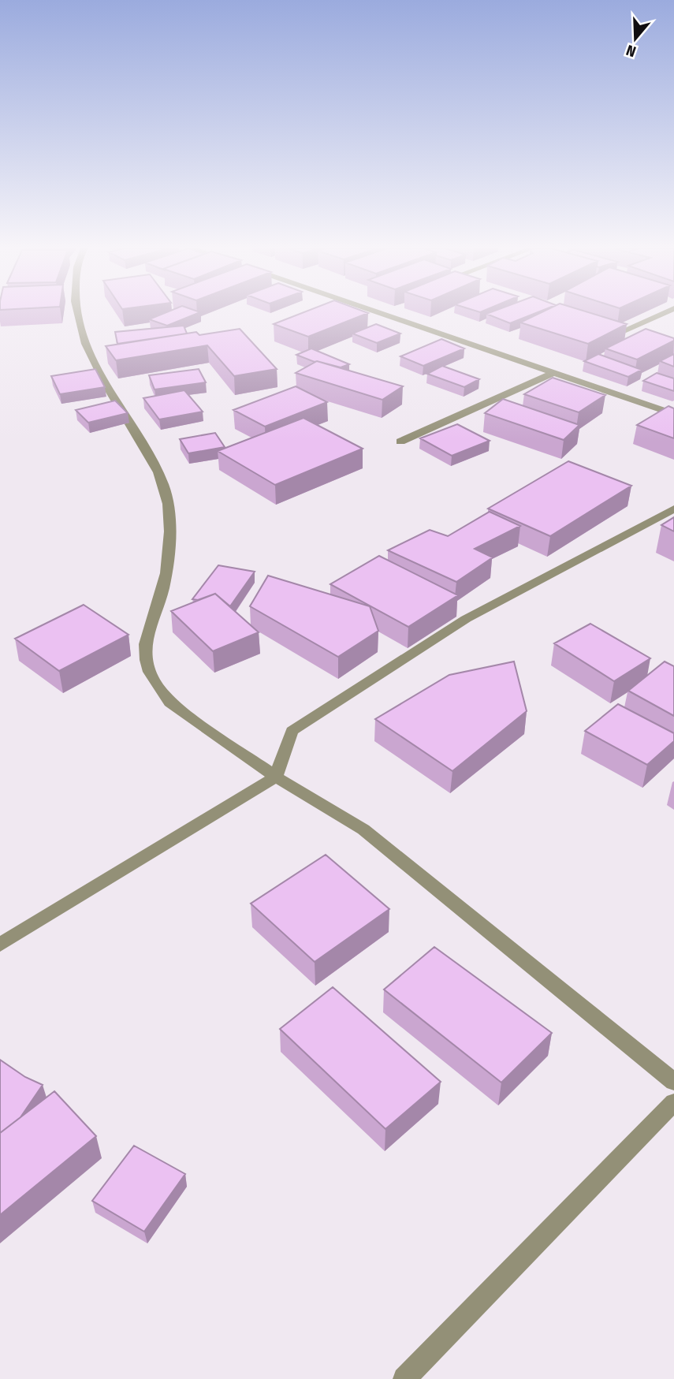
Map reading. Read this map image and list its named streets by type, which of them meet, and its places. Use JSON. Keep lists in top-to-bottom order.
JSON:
{
  "north": "bottom"
}
